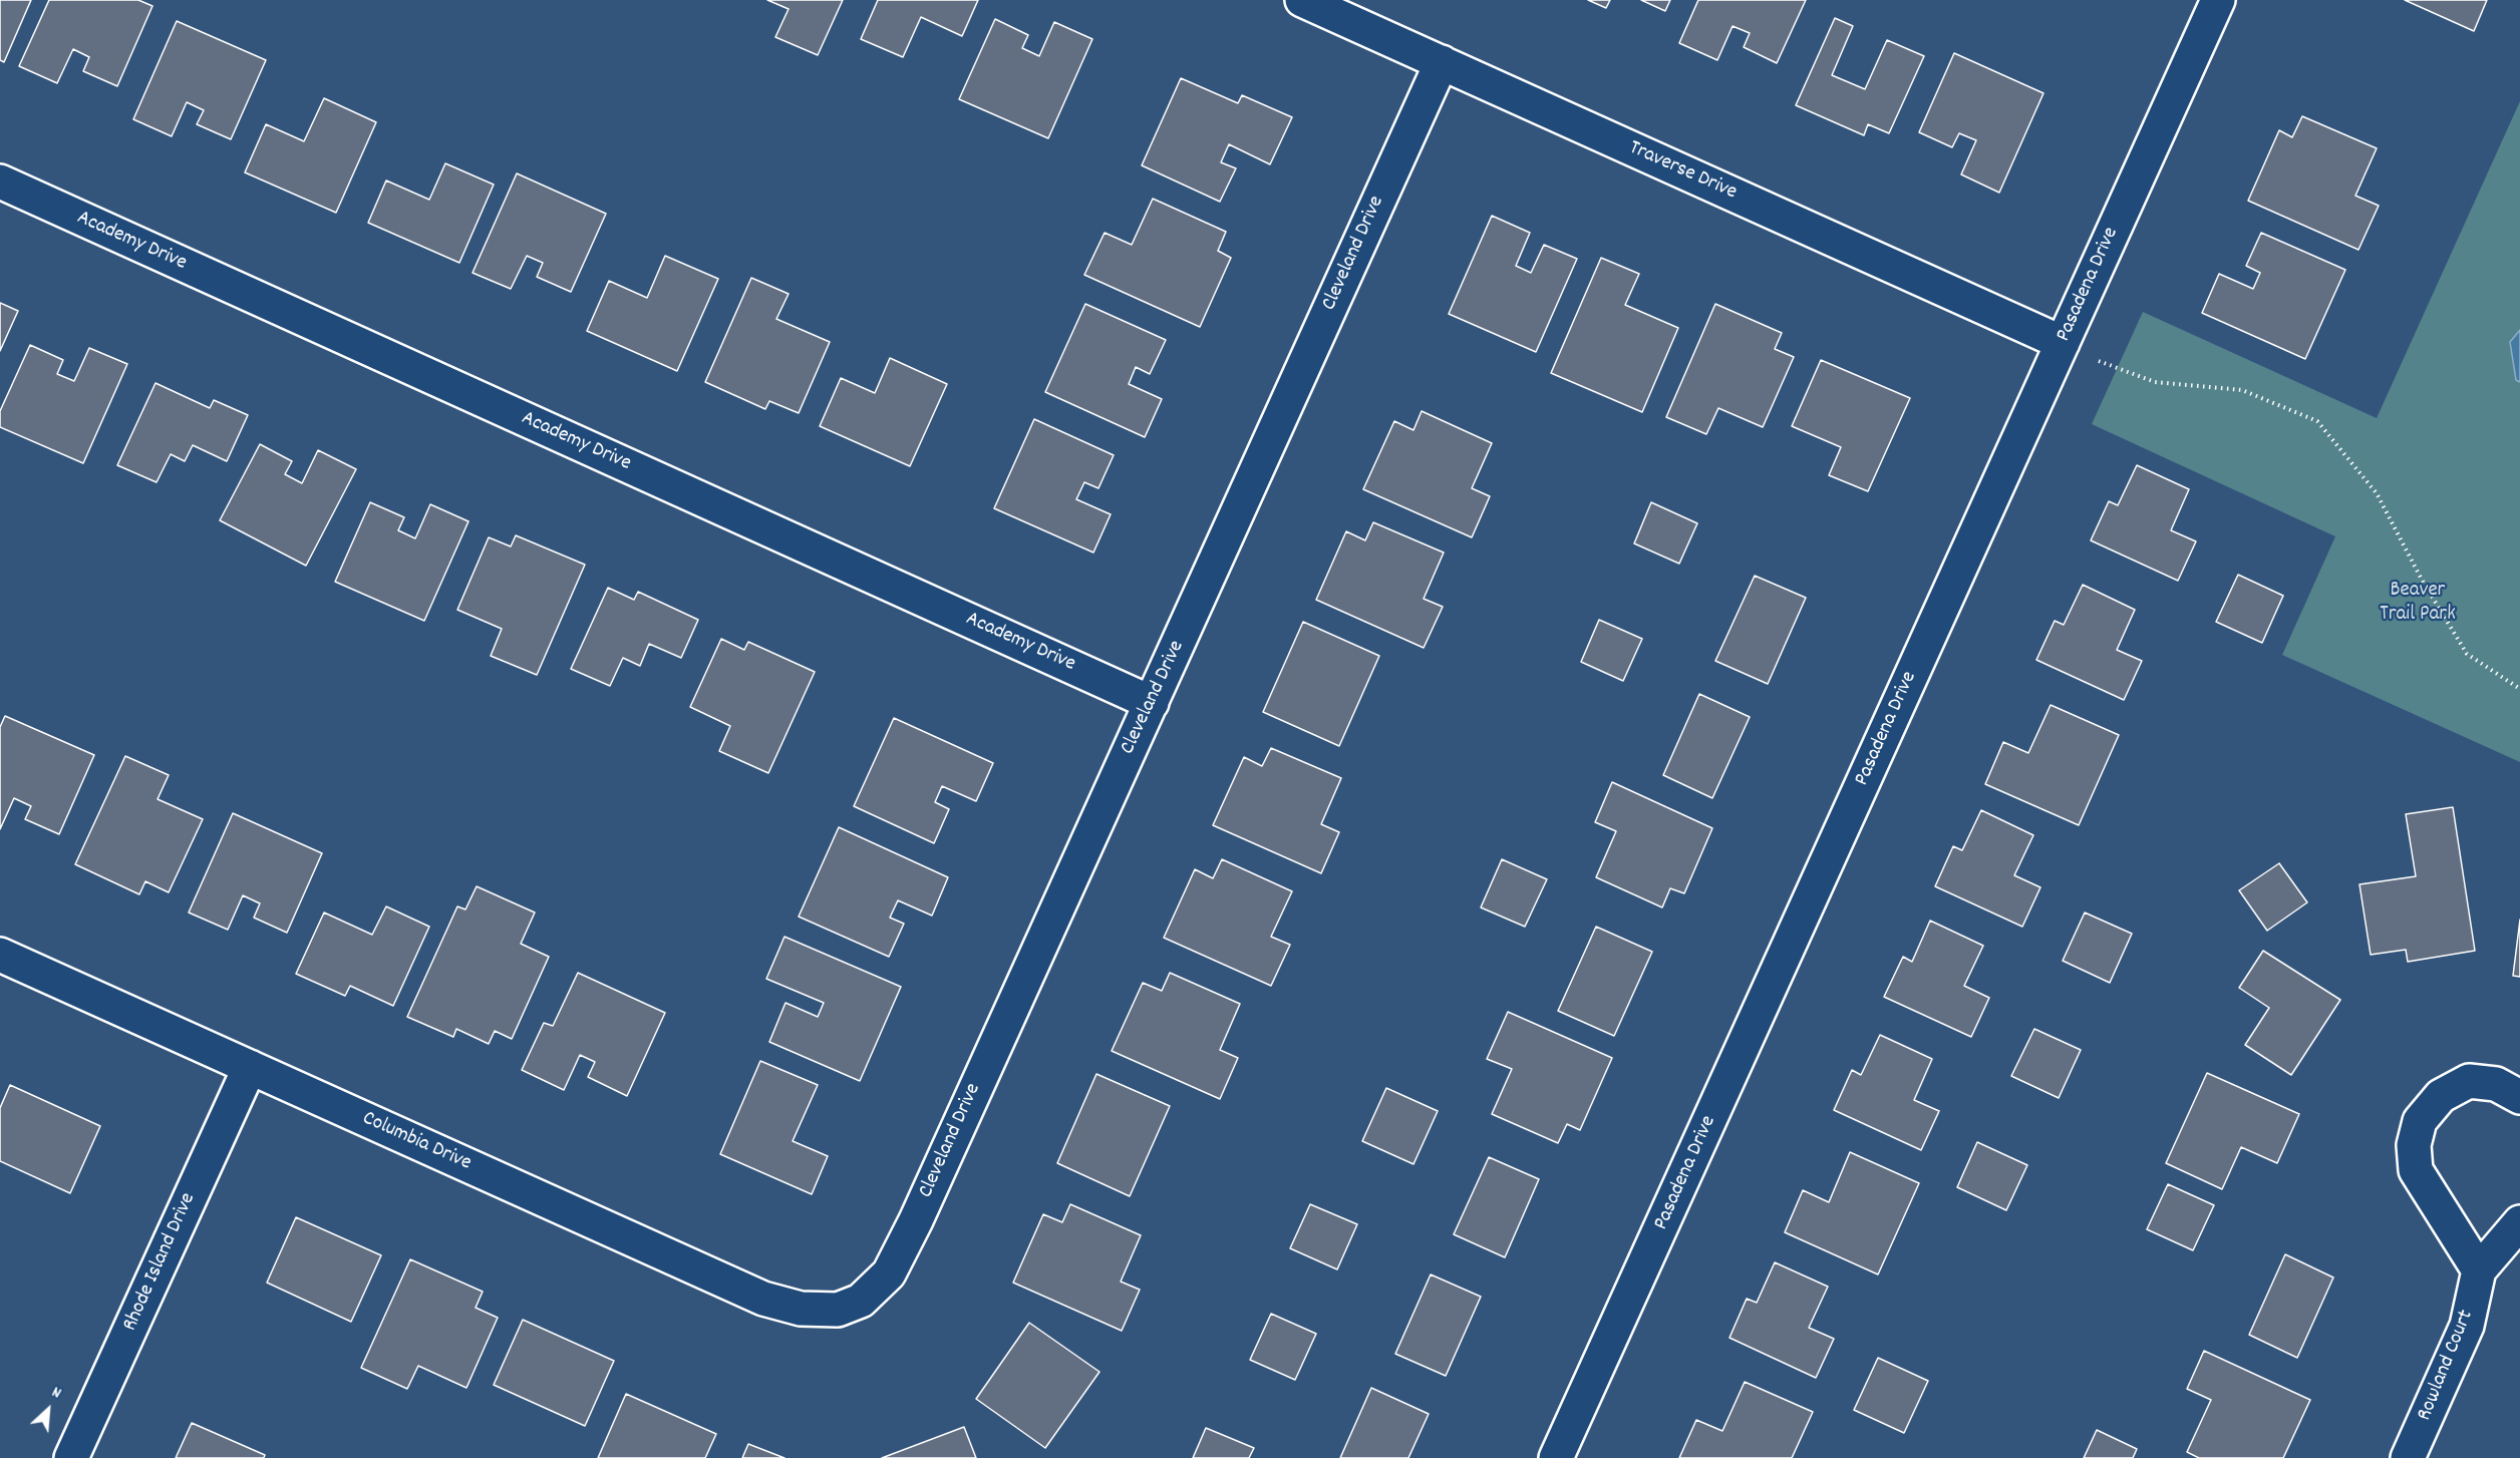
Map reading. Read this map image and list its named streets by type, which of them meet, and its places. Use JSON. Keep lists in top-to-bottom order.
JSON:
{
  "streets": {
    "street": [
      "Traverse Drive",
      "Academy Drive",
      "Cleveland Drive",
      "Pasadena Drive",
      "Columbia Drive",
      "Rhode Island Drive",
      "Rowland Court"
    ]
  },
  "crossings": [
    ["Traverse Drive", "Cleveland Drive"],
    ["Traverse Drive", "Pasadena Drive"],
    ["Academy Drive", "Cleveland Drive"],
    ["Cleveland Drive", "Columbia Drive"],
    ["Columbia Drive", "Rhode Island Drive"]
  ],
  "parks": ["Beaver Trail Park"],
  "north": "top right"
}
